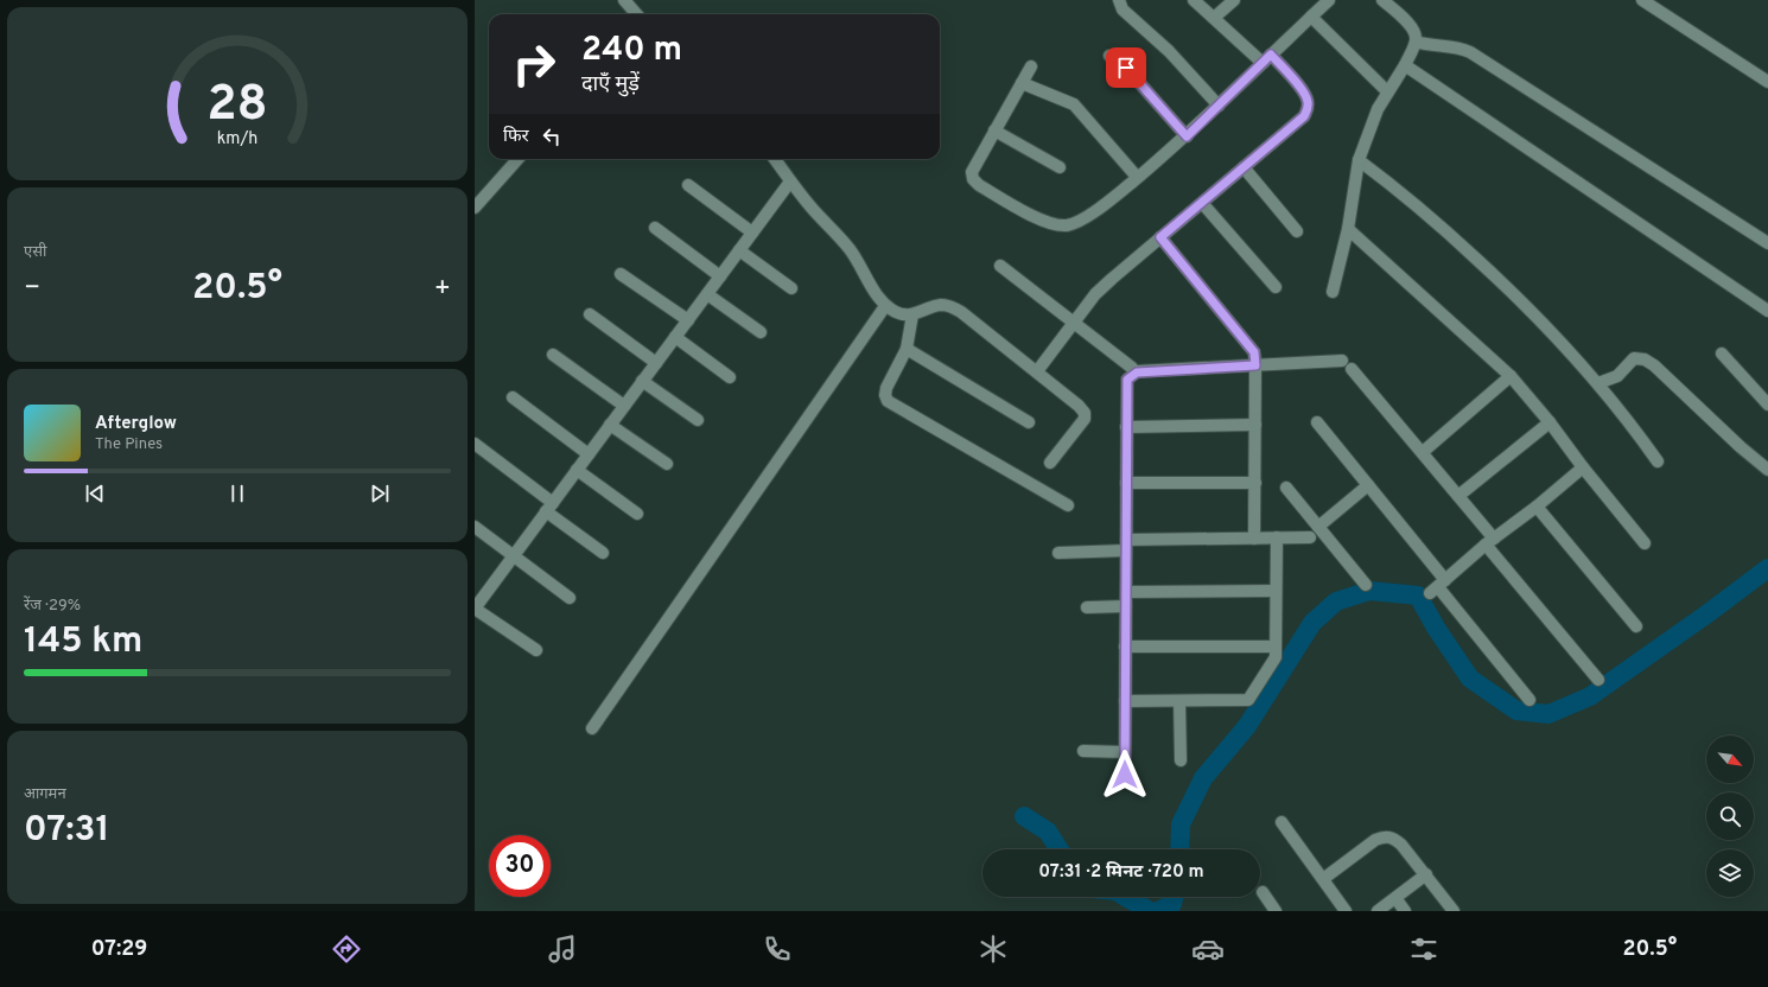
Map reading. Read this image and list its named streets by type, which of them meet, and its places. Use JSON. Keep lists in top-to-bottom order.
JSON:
{
  "north": "bottom right",
  "page": {
    "turn": ["240 m", "दाएँ मुड़ें"],
    "then": "फिर",
    "tile": [
      "एसी",
      ["रेंज · 29%", "145 km"],
      ["आगमन", "07:31"]
    ],
    "heat": ["−", "20.5°", "+"],
    "song": ["Afterglow", "The Pines"],
    "limit": "30",
    "trip": "07:31 · 2 मिनट · 720 m",
    "tabs": ["07:29", "20.5°"],
    "gauge": ["28", "km/h"]
  }
}
